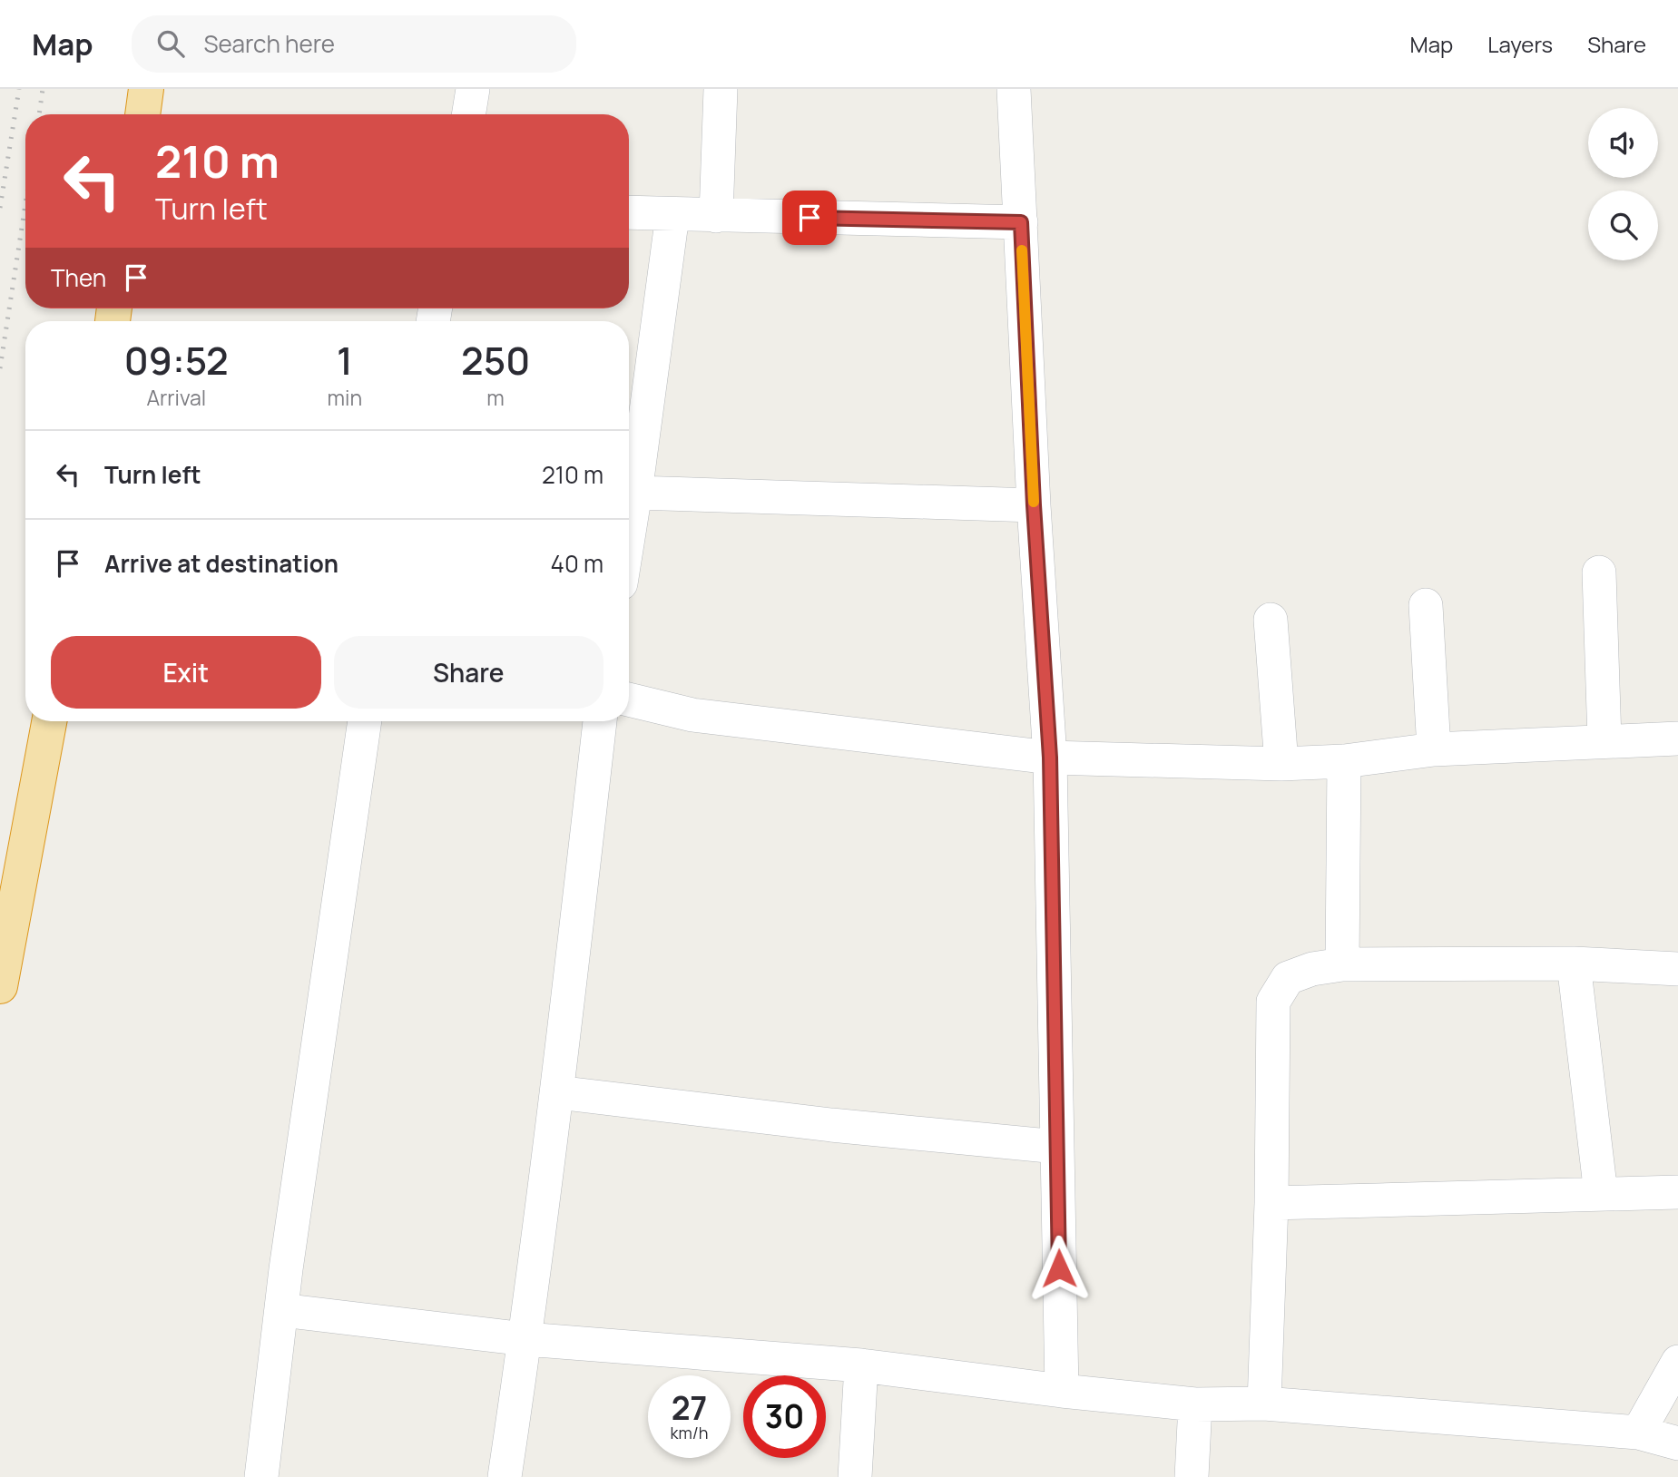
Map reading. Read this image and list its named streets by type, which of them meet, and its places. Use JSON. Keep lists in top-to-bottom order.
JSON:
{
  "page": {
    "header": "Map",
    "search": "Search here",
    "nav": ["Map", "Layers", "Share"],
    "turn": ["210 m", "Turn left"],
    "then": "Then",
    "eta": [
      "09:52",
      "Arrival",
      "1",
      "min",
      "250",
      "m"
    ],
    "list": [
      {
        "name": "Turn left",
        "value": "210 m"
      },
      {
        "name": "Arrive at destination",
        "value": "40 m"
      }
    ],
    "buttons": ["Exit", "Share"],
    "speed": "27 km/h",
    "limit": "30"
  }
}
